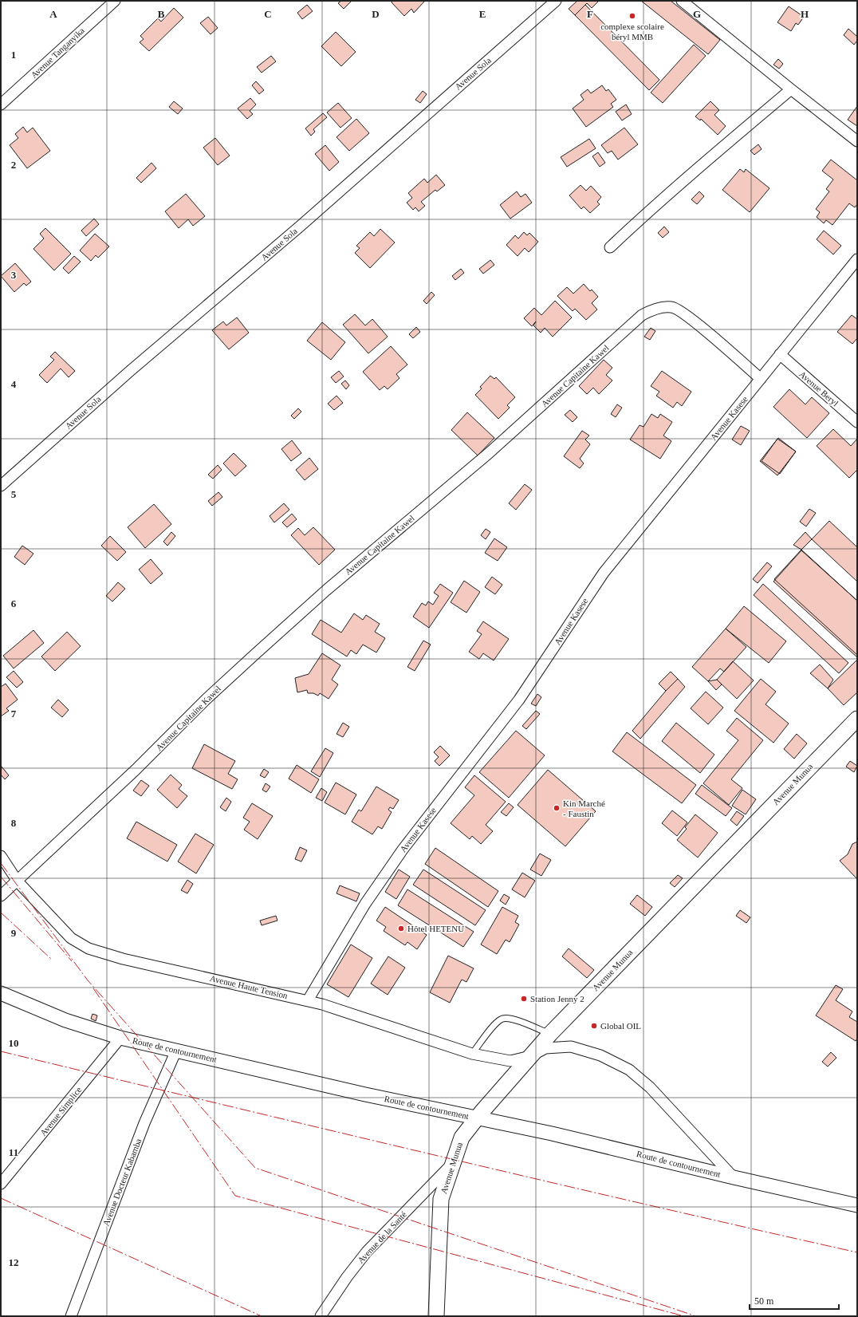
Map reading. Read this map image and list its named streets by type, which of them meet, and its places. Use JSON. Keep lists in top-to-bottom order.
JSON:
{
  "streets": {
    "main road": ["Avenue Munua"],
    "street": [
      "Avenue Tanganyika",
      "Avenue Sola",
      "Avenue Capitaine Kawel",
      "Avenue Beryl",
      "Avenue Kasese",
      "Avenue Haute Tension",
      "Route de contournement",
      "Avenue Simplice",
      "Avenue Docteur Kabamba",
      "Avenue de la Santé"
    ]
  },
  "crossings": [
    ["Avenue Capitaine Kawel", "Avenue Kasese"],
    ["Avenue Capitaine Kawel", "Avenue Haute Tension"],
    ["Avenue Beryl", "Avenue Kasese"],
    ["Avenue Kasese", "Avenue Haute Tension"],
    ["Avenue Munua", "Avenue Haute Tension"],
    ["Avenue Munua", "Route de contournement"],
    ["Avenue Munua", "Avenue de la Santé"],
    ["Avenue Haute Tension", "Route de contournement"],
    ["Route de contournement", "Avenue Simplice"],
    ["Route de contournement", "Avenue Docteur Kabamba"]
  ],
  "places": [
    "complexe scolaire béryl MMB",
    "Kin Marché - Faustin",
    "Hôtel HETENU",
    "Station Jenny 2",
    "Global OIL"
  ],
  "scale_bar": "50 m",
  "grid": {
    "columns": [
      "A",
      "B",
      "C",
      "D",
      "E",
      "F",
      "G",
      "H"
    ],
    "rows": [
      "1",
      "2",
      "3",
      "4",
      "5",
      "6",
      "7",
      "8",
      "9",
      "10",
      "11",
      "12"
    ]
  }
}
